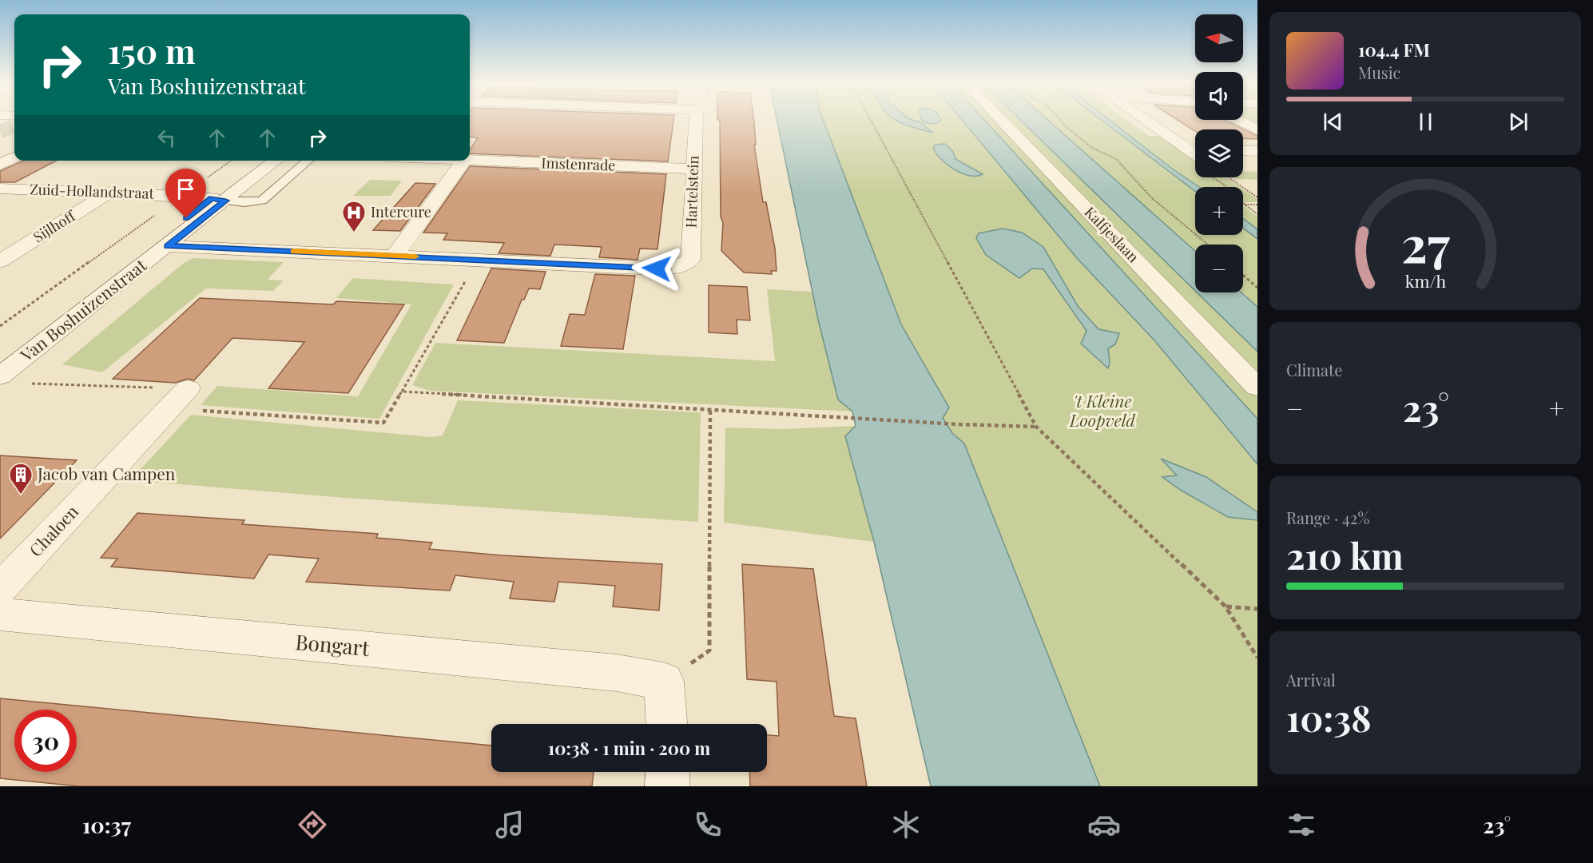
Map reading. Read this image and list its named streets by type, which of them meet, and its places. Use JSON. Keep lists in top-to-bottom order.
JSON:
{
  "streets": {
    "street": [
      "Imstenrade",
      "Zuid-Hollandstraat",
      "Hartelstein",
      "Sijlhoff",
      "Kalfjeslaan",
      "Van Boshuizenstraat",
      "Chaloen",
      "Bongart"
    ]
  },
  "crossings": [
    ["Imstenrade", "Hartelstein"],
    ["Zuid-Hollandstraat", "Sijlhoff"],
    ["Zuid-Hollandstraat", "Van Boshuizenstraat"]
  ],
  "parks": ["'t Kleine Loopveld"],
  "places": {
    "hospital": ["Intercure"],
    "building": ["Jacob van Campen"]
  },
  "north": "left",
  "page": {
    "map_buttons": ["+", "−"],
    "turn": ["150 m", "Van Boshuizenstraat"],
    "song": ["104.4 FM", "Music"],
    "tile": [
      "Climate",
      ["Range · 42%", "210 km"],
      ["Arrival", "10:38"]
    ],
    "heat": ["−", "23°", "+"],
    "limit": "30",
    "trip": "10:38 · 1 min · 200 m",
    "tabs": ["10:37", "23°"],
    "gauge": ["27", "km/h"]
  }
}
